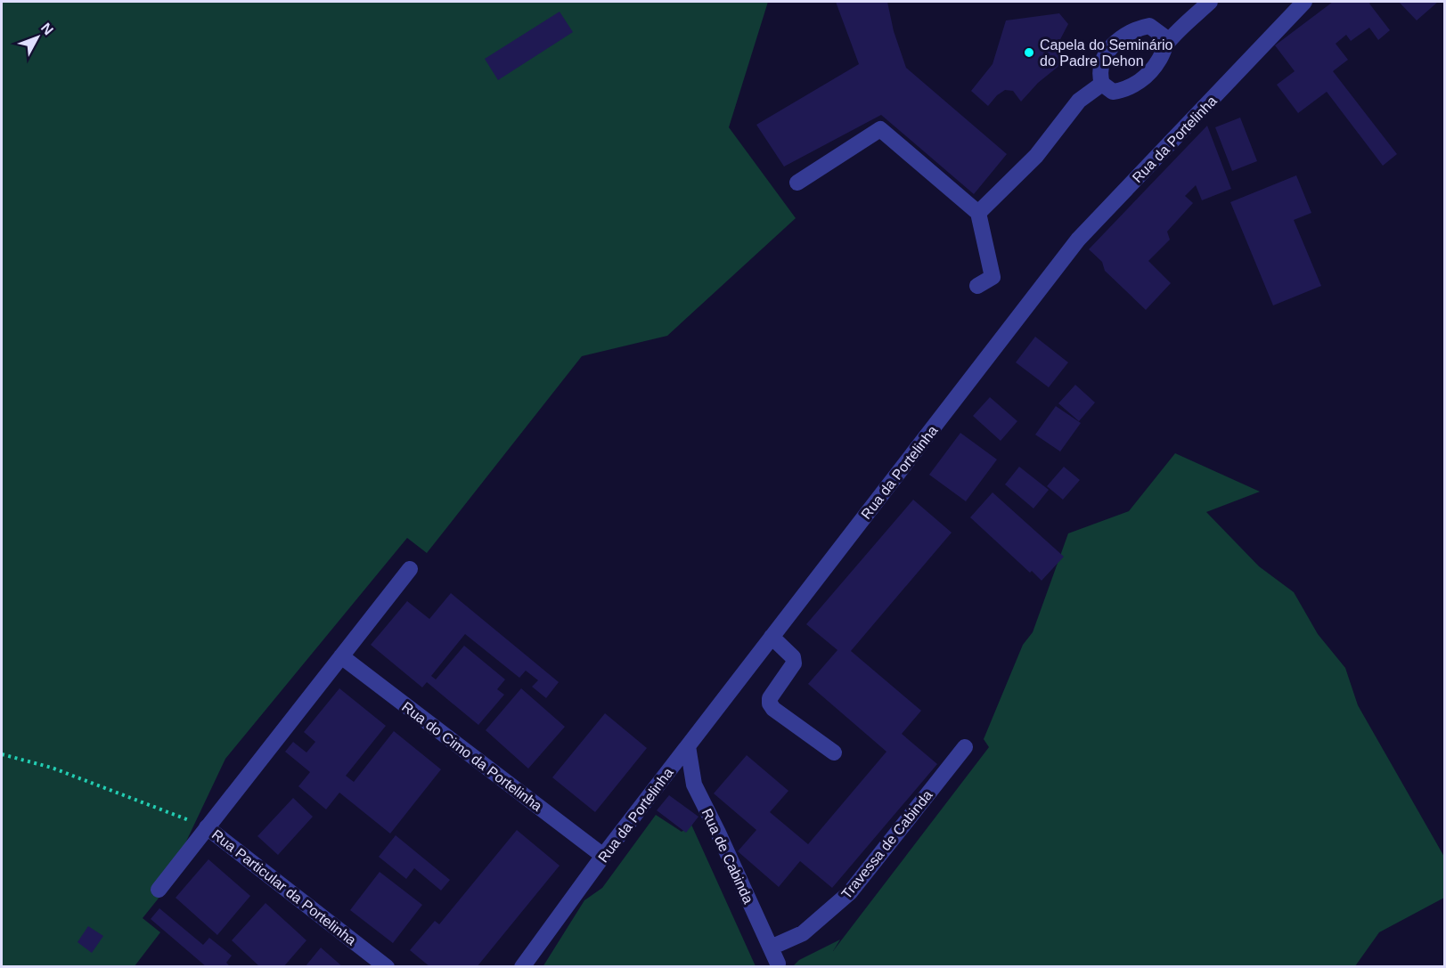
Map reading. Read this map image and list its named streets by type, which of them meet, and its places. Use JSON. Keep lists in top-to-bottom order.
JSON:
{
  "streets": {
    "street": [
      "Rua da Portelinha",
      "Rua do Cimo da Portelinha",
      "Travessa de Cabinda",
      "Rua de Cabinda",
      "Rua Particular da Portelinha"
    ]
  },
  "crossings": [
    ["Rua da Portelinha", "Rua do Cimo da Portelinha"],
    ["Rua da Portelinha", "Rua de Cabinda"],
    ["Travessa de Cabinda", "Rua de Cabinda"]
  ],
  "places": ["Capela do Seminário do Padre Dehon"],
  "north": "top right"
}
